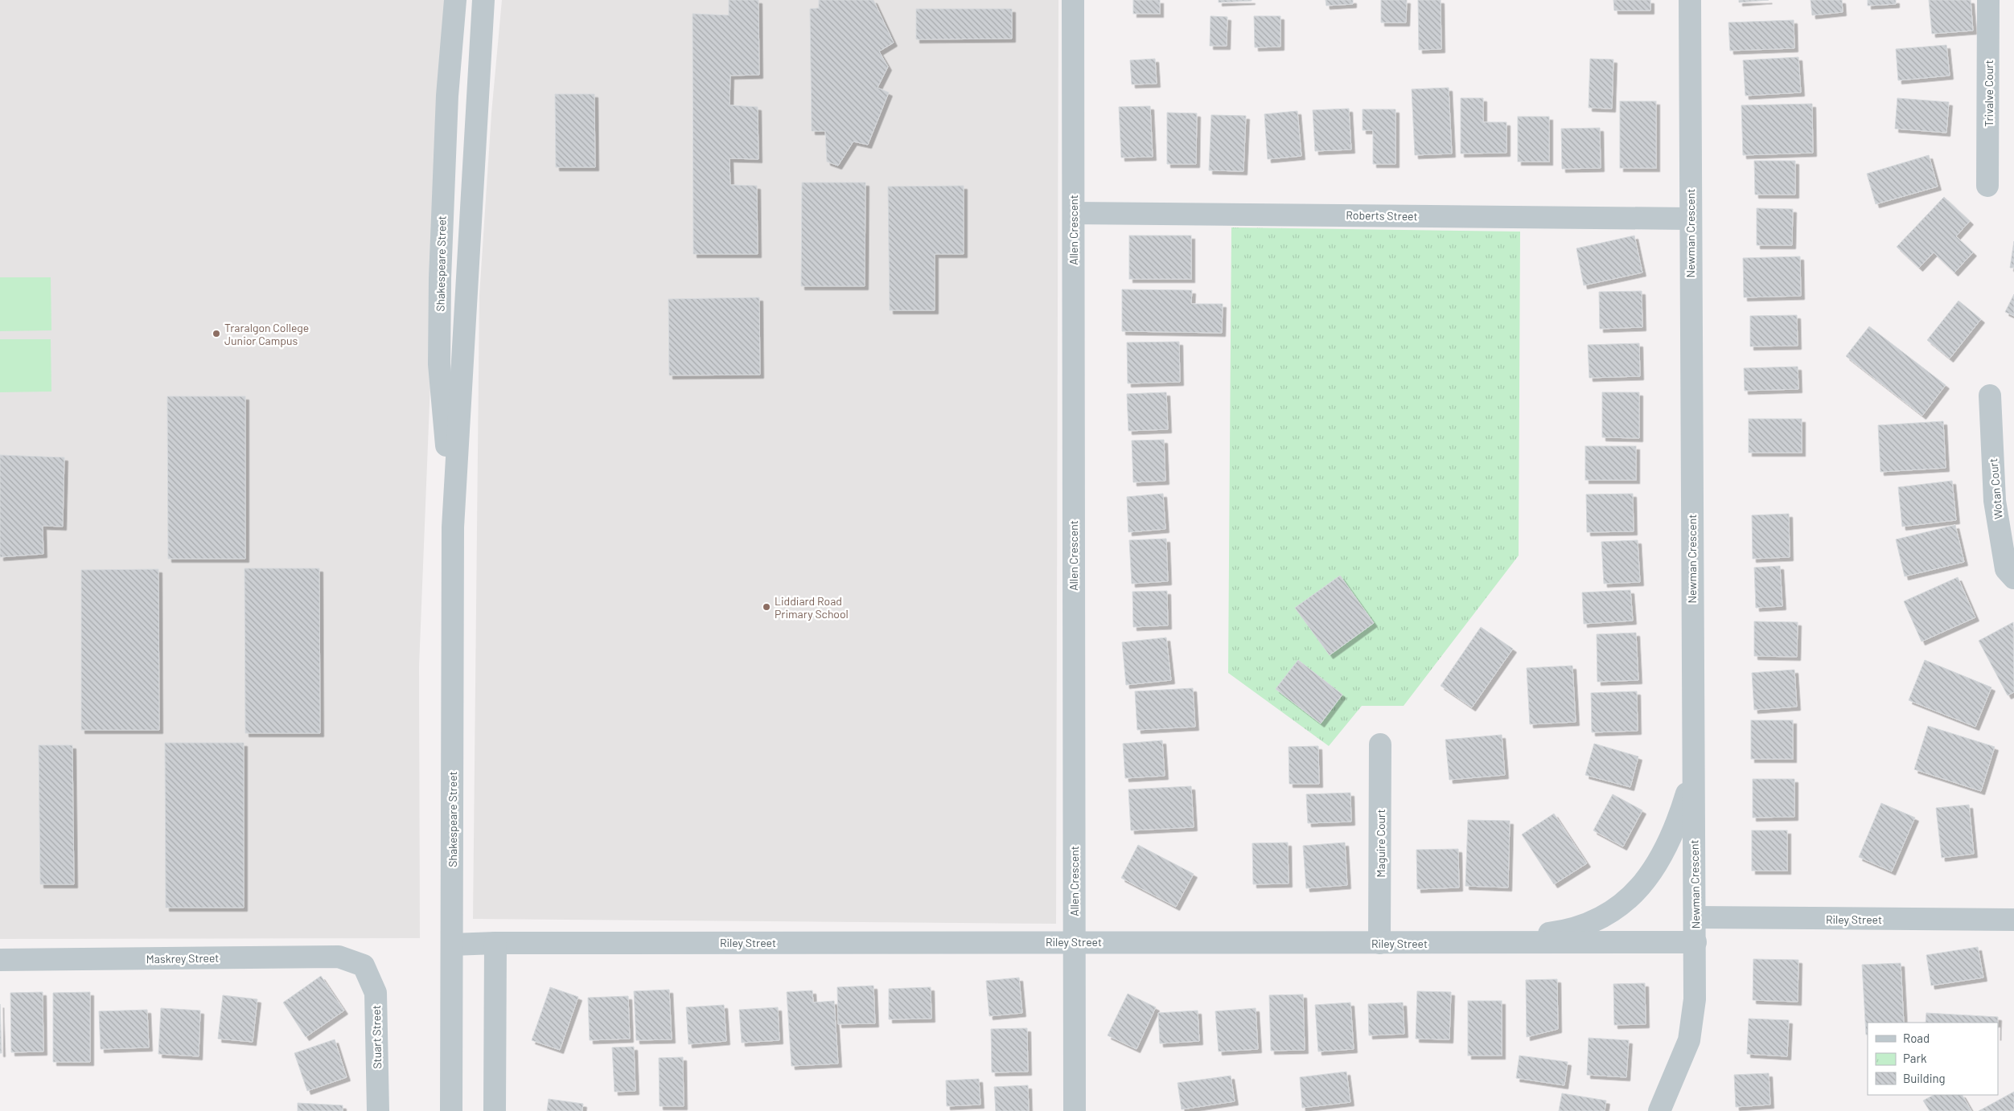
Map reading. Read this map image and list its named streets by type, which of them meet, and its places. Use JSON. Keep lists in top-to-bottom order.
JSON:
{
  "streets": {
    "street": [
      "Trivalve Court",
      "Roberts Street",
      "Allen Crescent",
      "Newman Crescent",
      "Shakespeare Street",
      "Wotan Court",
      "Maguire Court",
      "Riley Street",
      "Maskrey Street",
      "Stuart Street"
    ]
  },
  "crossings": [
    ["Roberts Street", "Allen Crescent"],
    ["Roberts Street", "Newman Crescent"],
    ["Allen Crescent", "Riley Street"],
    ["Newman Crescent", "Riley Street"],
    ["Shakespeare Street", "Riley Street"],
    ["Maguire Court", "Riley Street"],
    ["Maskrey Street", "Stuart Street"]
  ],
  "places": ["Traralgon College Junior Campus", "Liddiard Road Primary School"],
  "legend": ["Road", "Park", "Building"]
}
